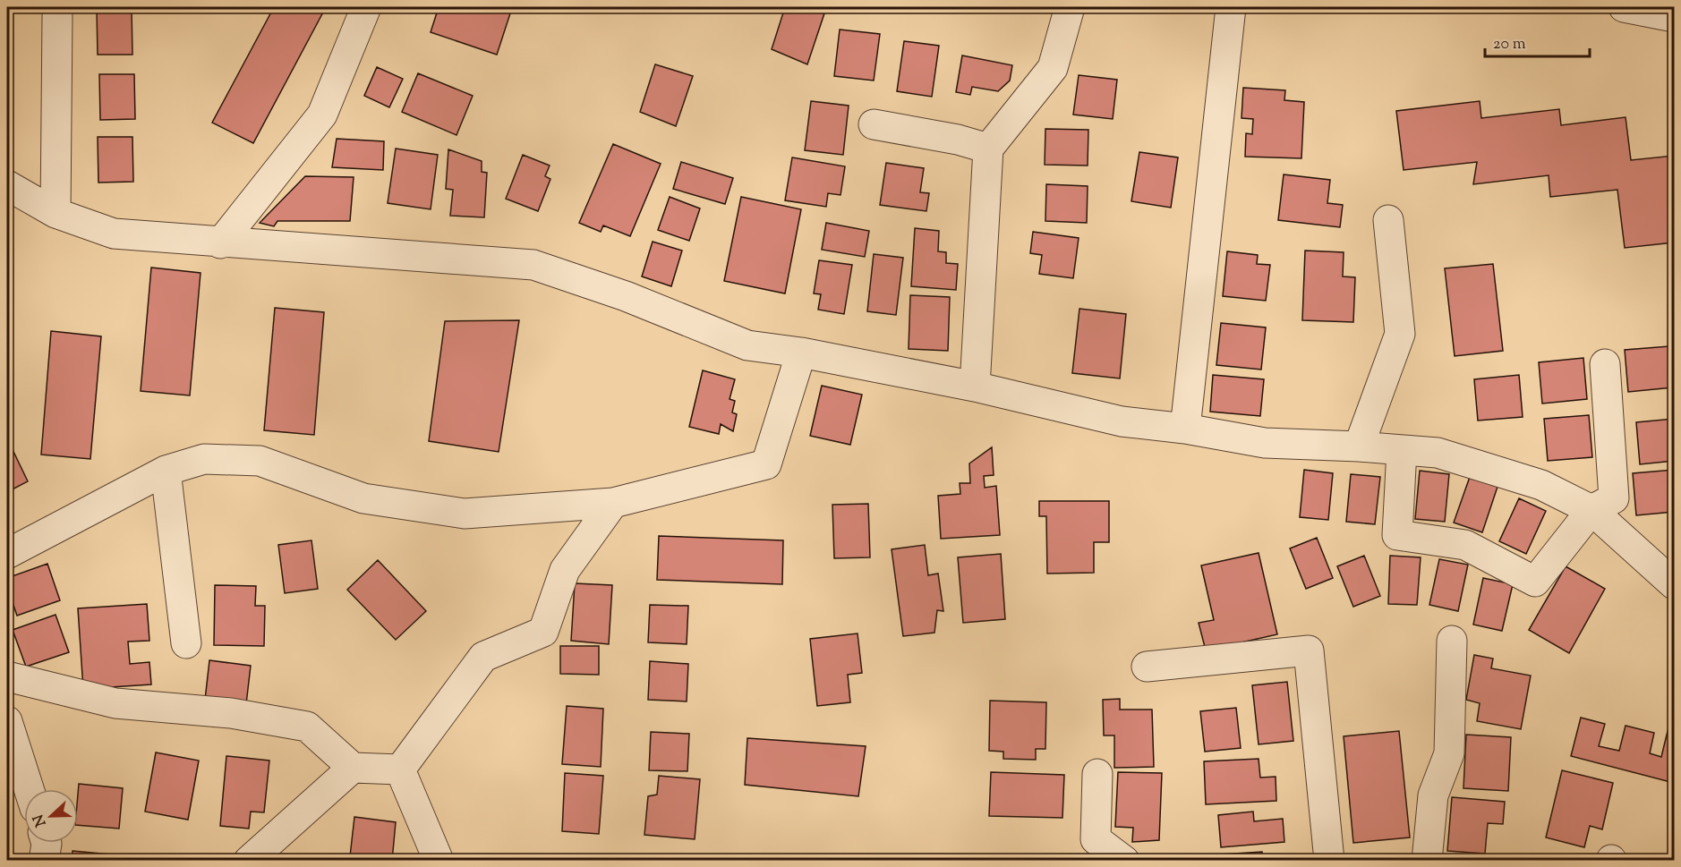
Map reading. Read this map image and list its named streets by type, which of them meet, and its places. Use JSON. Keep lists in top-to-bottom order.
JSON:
{
  "scale_bar": "20 m",
  "north": "left"
}
